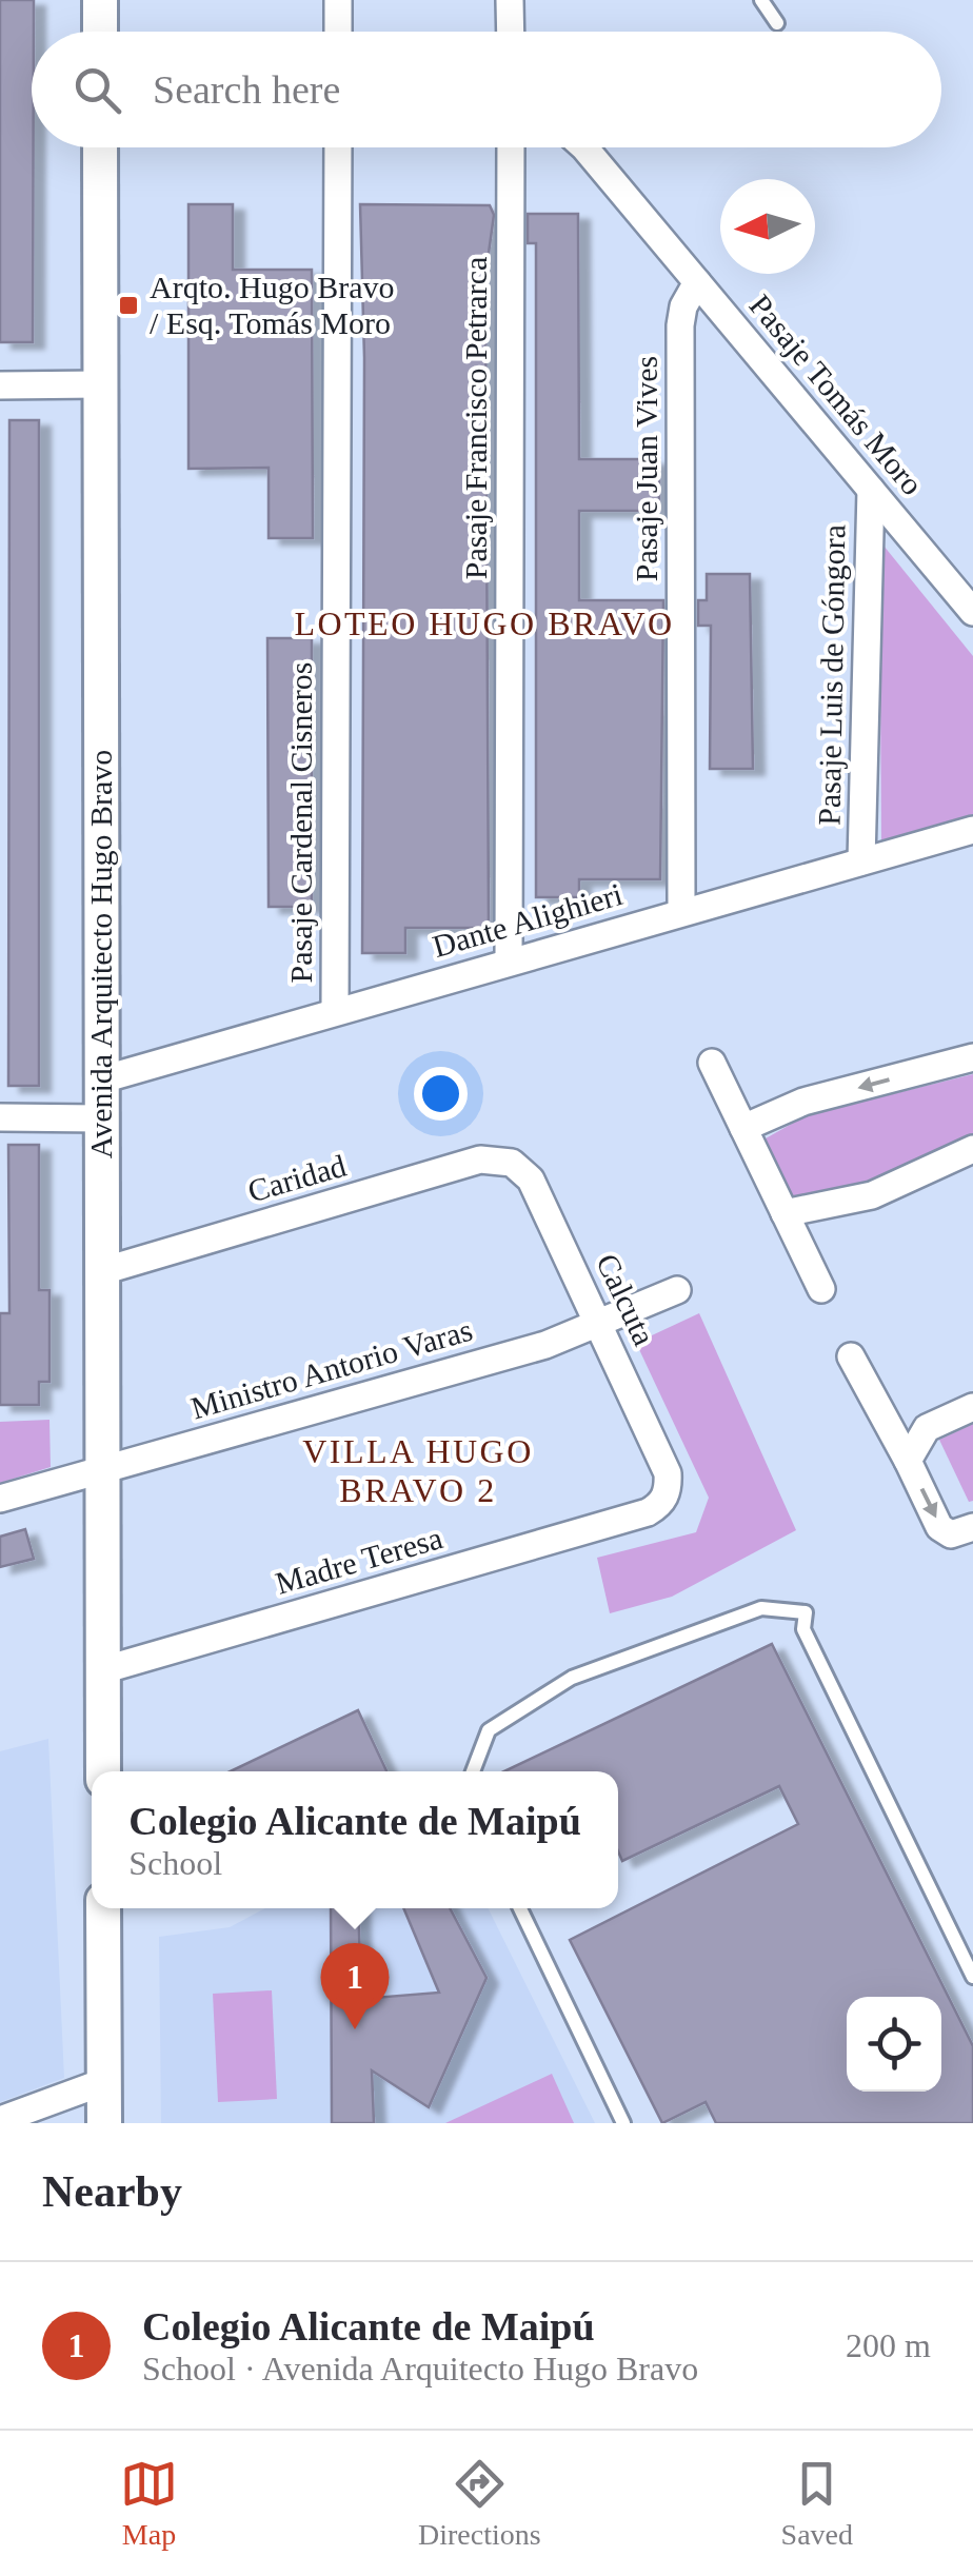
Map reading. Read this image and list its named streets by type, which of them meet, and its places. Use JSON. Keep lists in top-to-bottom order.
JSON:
{
  "streets": {
    "street": [
      "Pasaje Tomás Moro",
      "Pasaje Francisco Petrarca",
      "Pasaje Juan Vives",
      "Pasaje Luis de Góngora",
      "Pasaje Cardenal Cisneros",
      "Dante Alighieri",
      "Avenida Arquitecto Hugo Bravo",
      "Caridad",
      "Calcuta",
      "Ministro Antorio Varas",
      "Madre Teresa"
    ]
  },
  "crossings": [
    ["Pasaje Tomás Moro", "Pasaje Juan Vives"],
    ["Pasaje Tomás Moro", "Pasaje Luis de Góngora"],
    ["Pasaje Francisco Petrarca", "Dante Alighieri"],
    ["Pasaje Juan Vives", "Dante Alighieri"],
    ["Pasaje Luis de Góngora", "Dante Alighieri"],
    ["Pasaje Cardenal Cisneros", "Dante Alighieri"],
    ["Dante Alighieri", "Avenida Arquitecto Hugo Bravo"],
    ["Avenida Arquitecto Hugo Bravo", "Caridad"],
    ["Avenida Arquitecto Hugo Bravo", "Ministro Antorio Varas"],
    ["Avenida Arquitecto Hugo Bravo", "Madre Teresa"],
    ["Caridad", "Calcuta"],
    ["Calcuta", "Ministro Antorio Varas"],
    ["Calcuta", "Madre Teresa"]
  ],
  "districts": ["LOTEO HUGO BRAVO", "VILLA HUGO BRAVO 2"],
  "places": {
    "transit": ["Arqto. Hugo Bravo / Esq. Tomás Moro"]
  },
  "north": "left",
  "page": {
    "search": "Search here",
    "popup": ["Colegio Alicante de Maipú", "School"],
    "pins": "1",
    "heading": "Nearby",
    "list": [
      {
        "mark": "1",
        "name": "Colegio Alicante de Maipú",
        "note": "School · Avenida Arquitecto Hugo Bravo",
        "value": "200 m"
      }
    ],
    "nav": ["Map", "Directions", "Saved"]
  }
}
